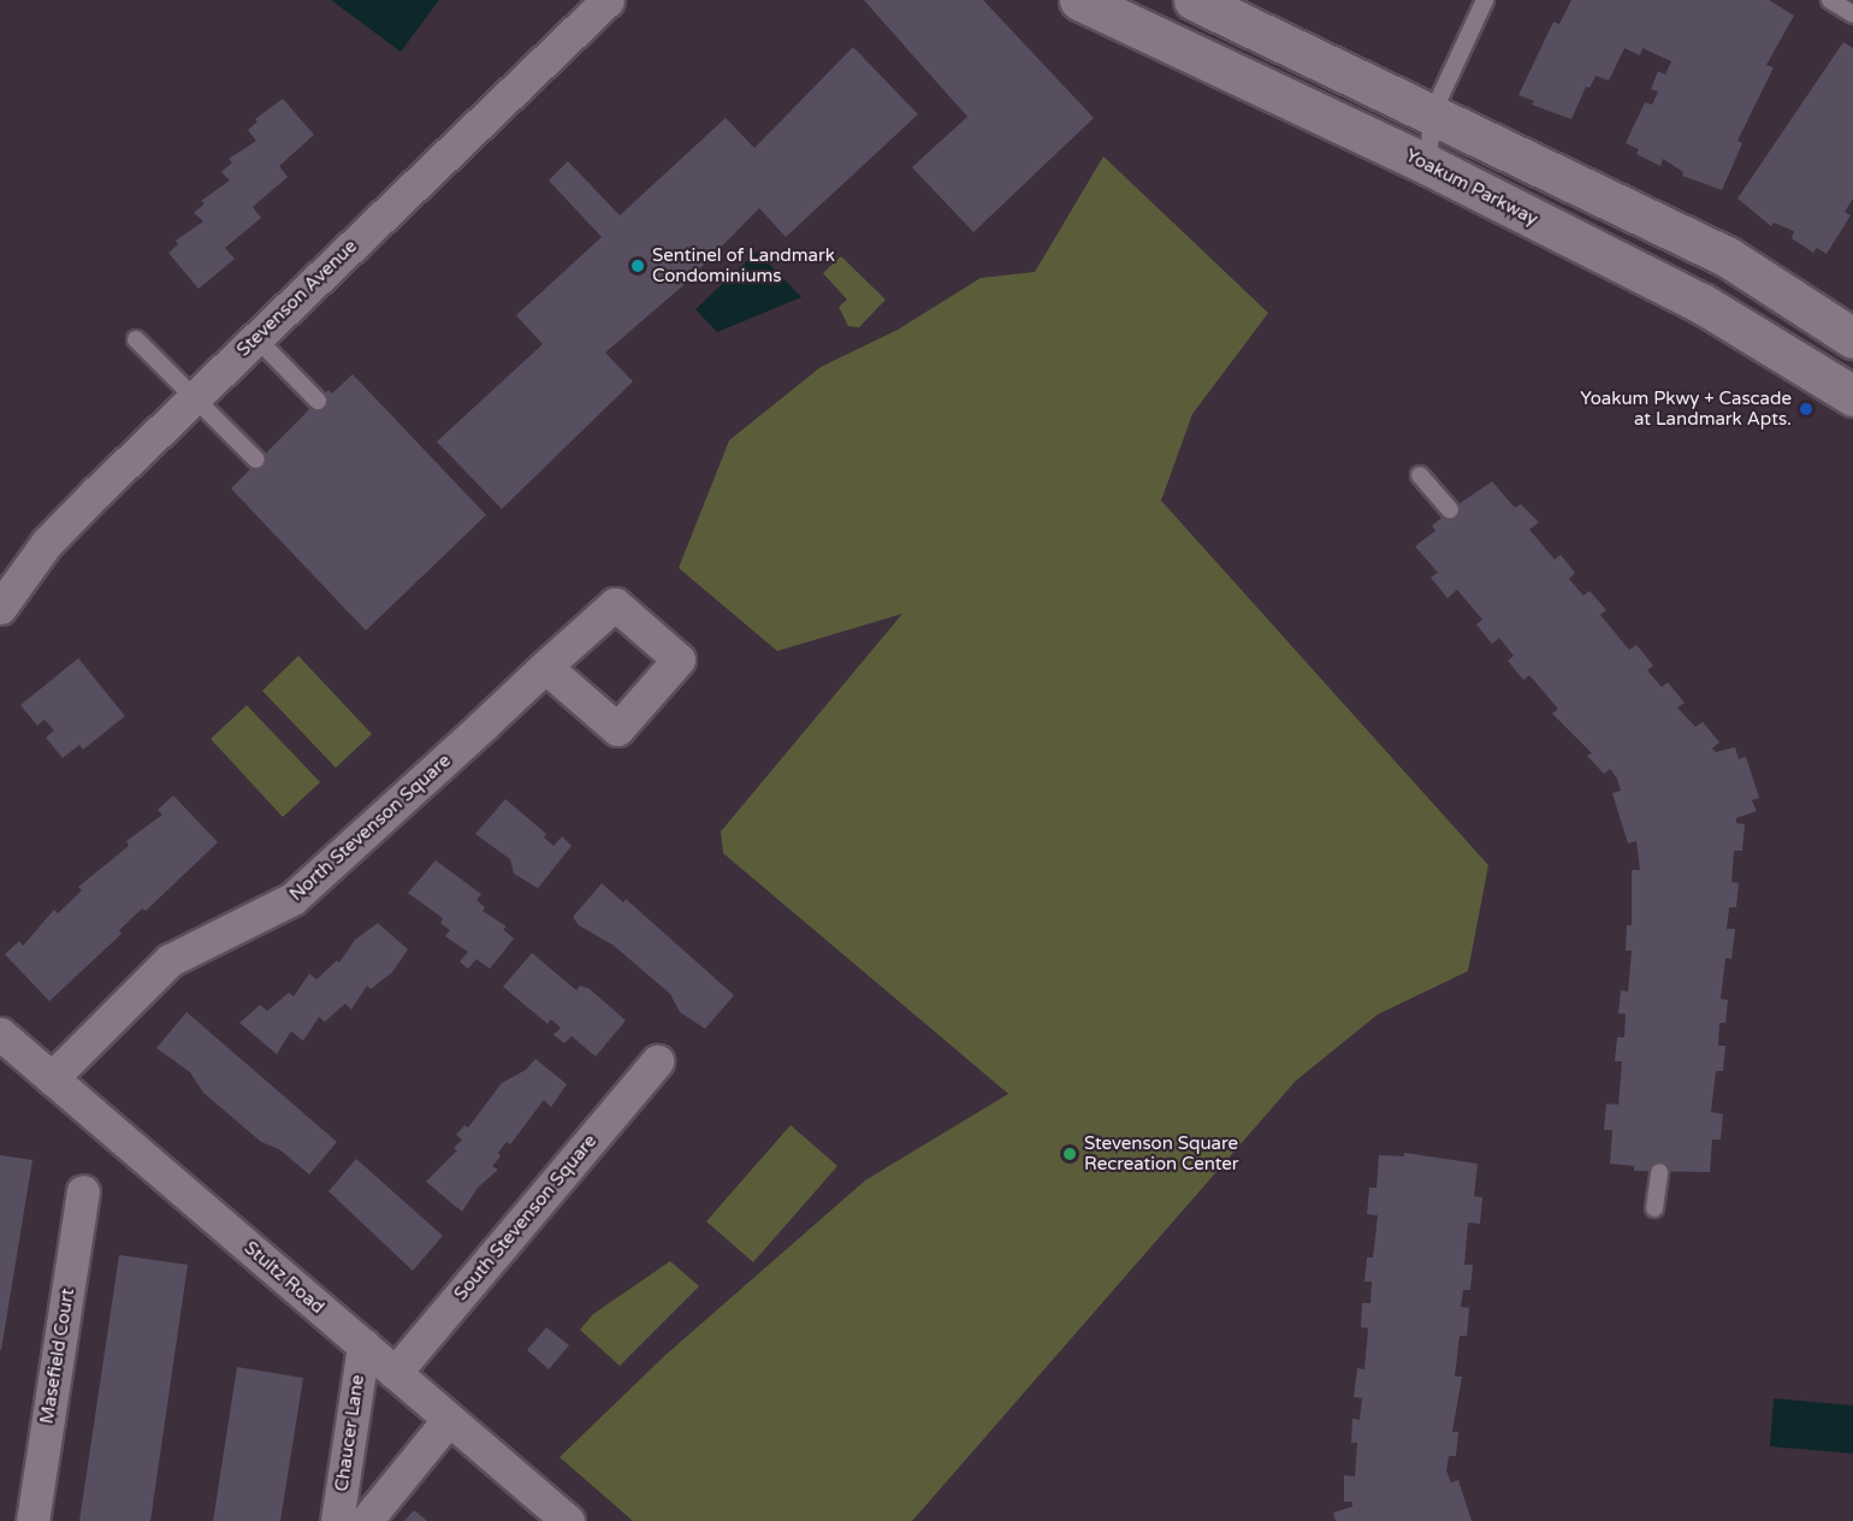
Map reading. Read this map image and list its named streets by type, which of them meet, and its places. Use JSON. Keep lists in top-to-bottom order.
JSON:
{
  "streets": {
    "street": [
      "Yoakum Parkway",
      "Stevenson Avenue",
      "North Stevenson Square",
      "South Stevenson Square",
      "Stultz Road",
      "Masefield Court",
      "Chaucer Lane"
    ]
  },
  "crossings": [
    ["North Stevenson Square", "Stultz Road"],
    ["South Stevenson Square", "Stultz Road"],
    ["Stultz Road", "Chaucer Lane"]
  ],
  "places": ["Sentinel of Landmark Condominiums", "Yoakum Pkwy + Cascade at Landmark Apts.", "Stevenson Square Recreation Center"]
}
